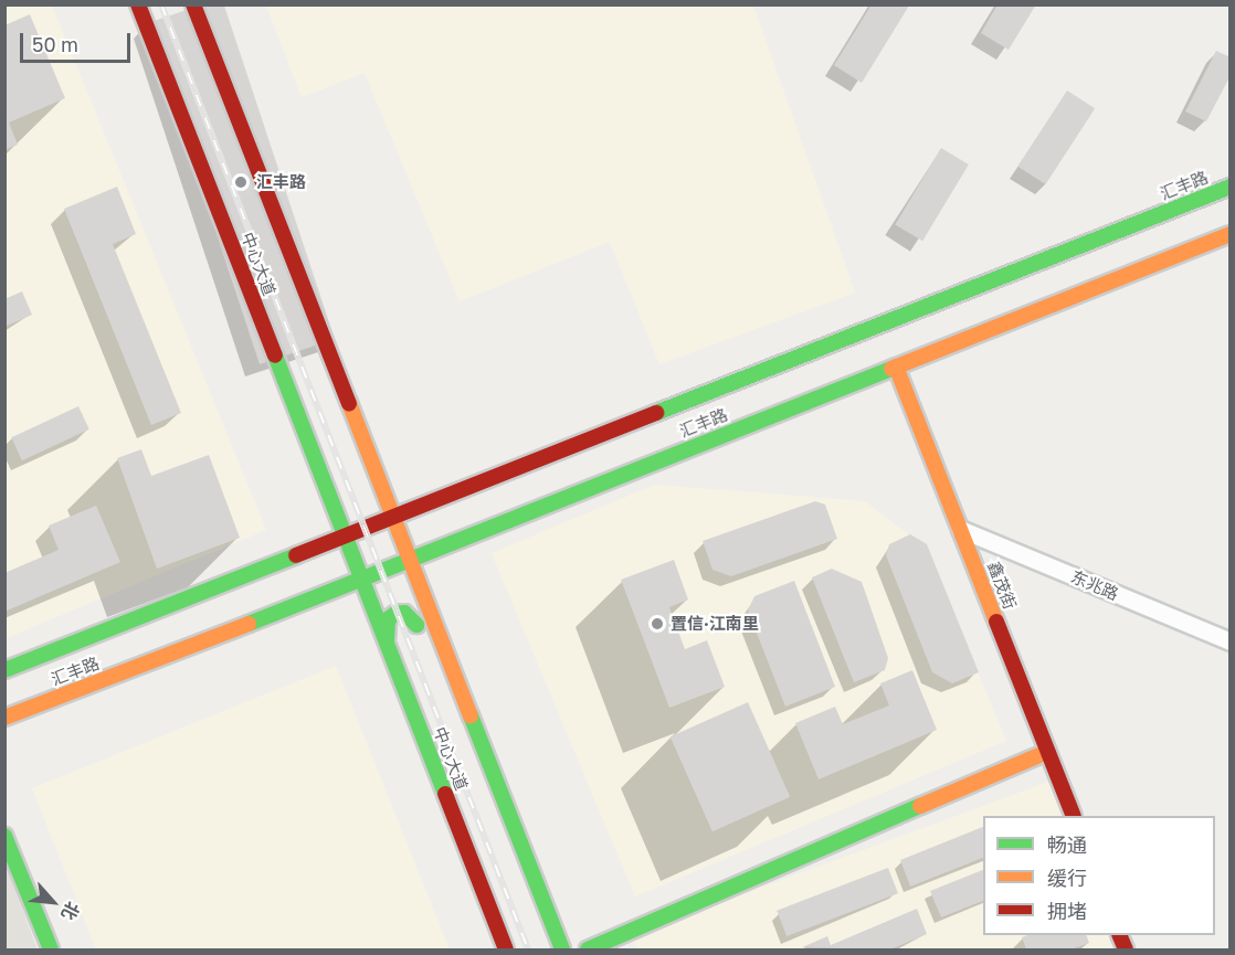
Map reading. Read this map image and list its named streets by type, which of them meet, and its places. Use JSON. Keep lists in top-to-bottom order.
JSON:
{
  "streets": {
    "main road": ["汇丰路", "中心大道", "鑫茂街"],
    "street": ["东兆路"]
  },
  "crossings": [
    ["汇丰路", "中心大道"],
    ["汇丰路", "鑫茂街"],
    ["鑫茂街", "东兆路"]
  ],
  "places": ["汇丰路", "置信·江南里"],
  "legend": ["畅通", "缓行", "拥堵"],
  "scale_bar": "50 m",
  "north": "bottom right"
}
